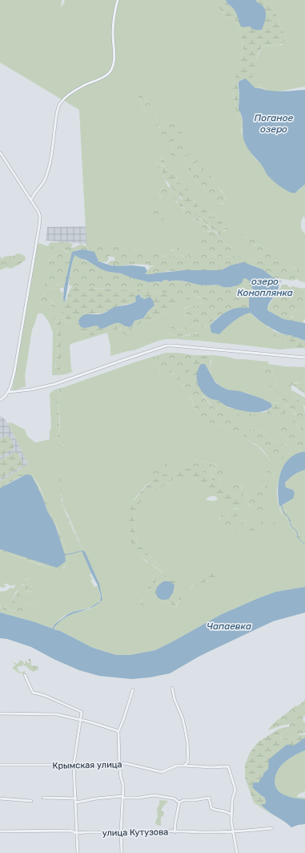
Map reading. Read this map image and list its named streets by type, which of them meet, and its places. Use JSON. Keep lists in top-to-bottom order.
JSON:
{
  "streets": {
    "street": ["Крымская улица", "улица Кутузова"]
  },
  "water": ["Поганое озеро", "озеро Коноплянка", "Чапаевка"]
}
